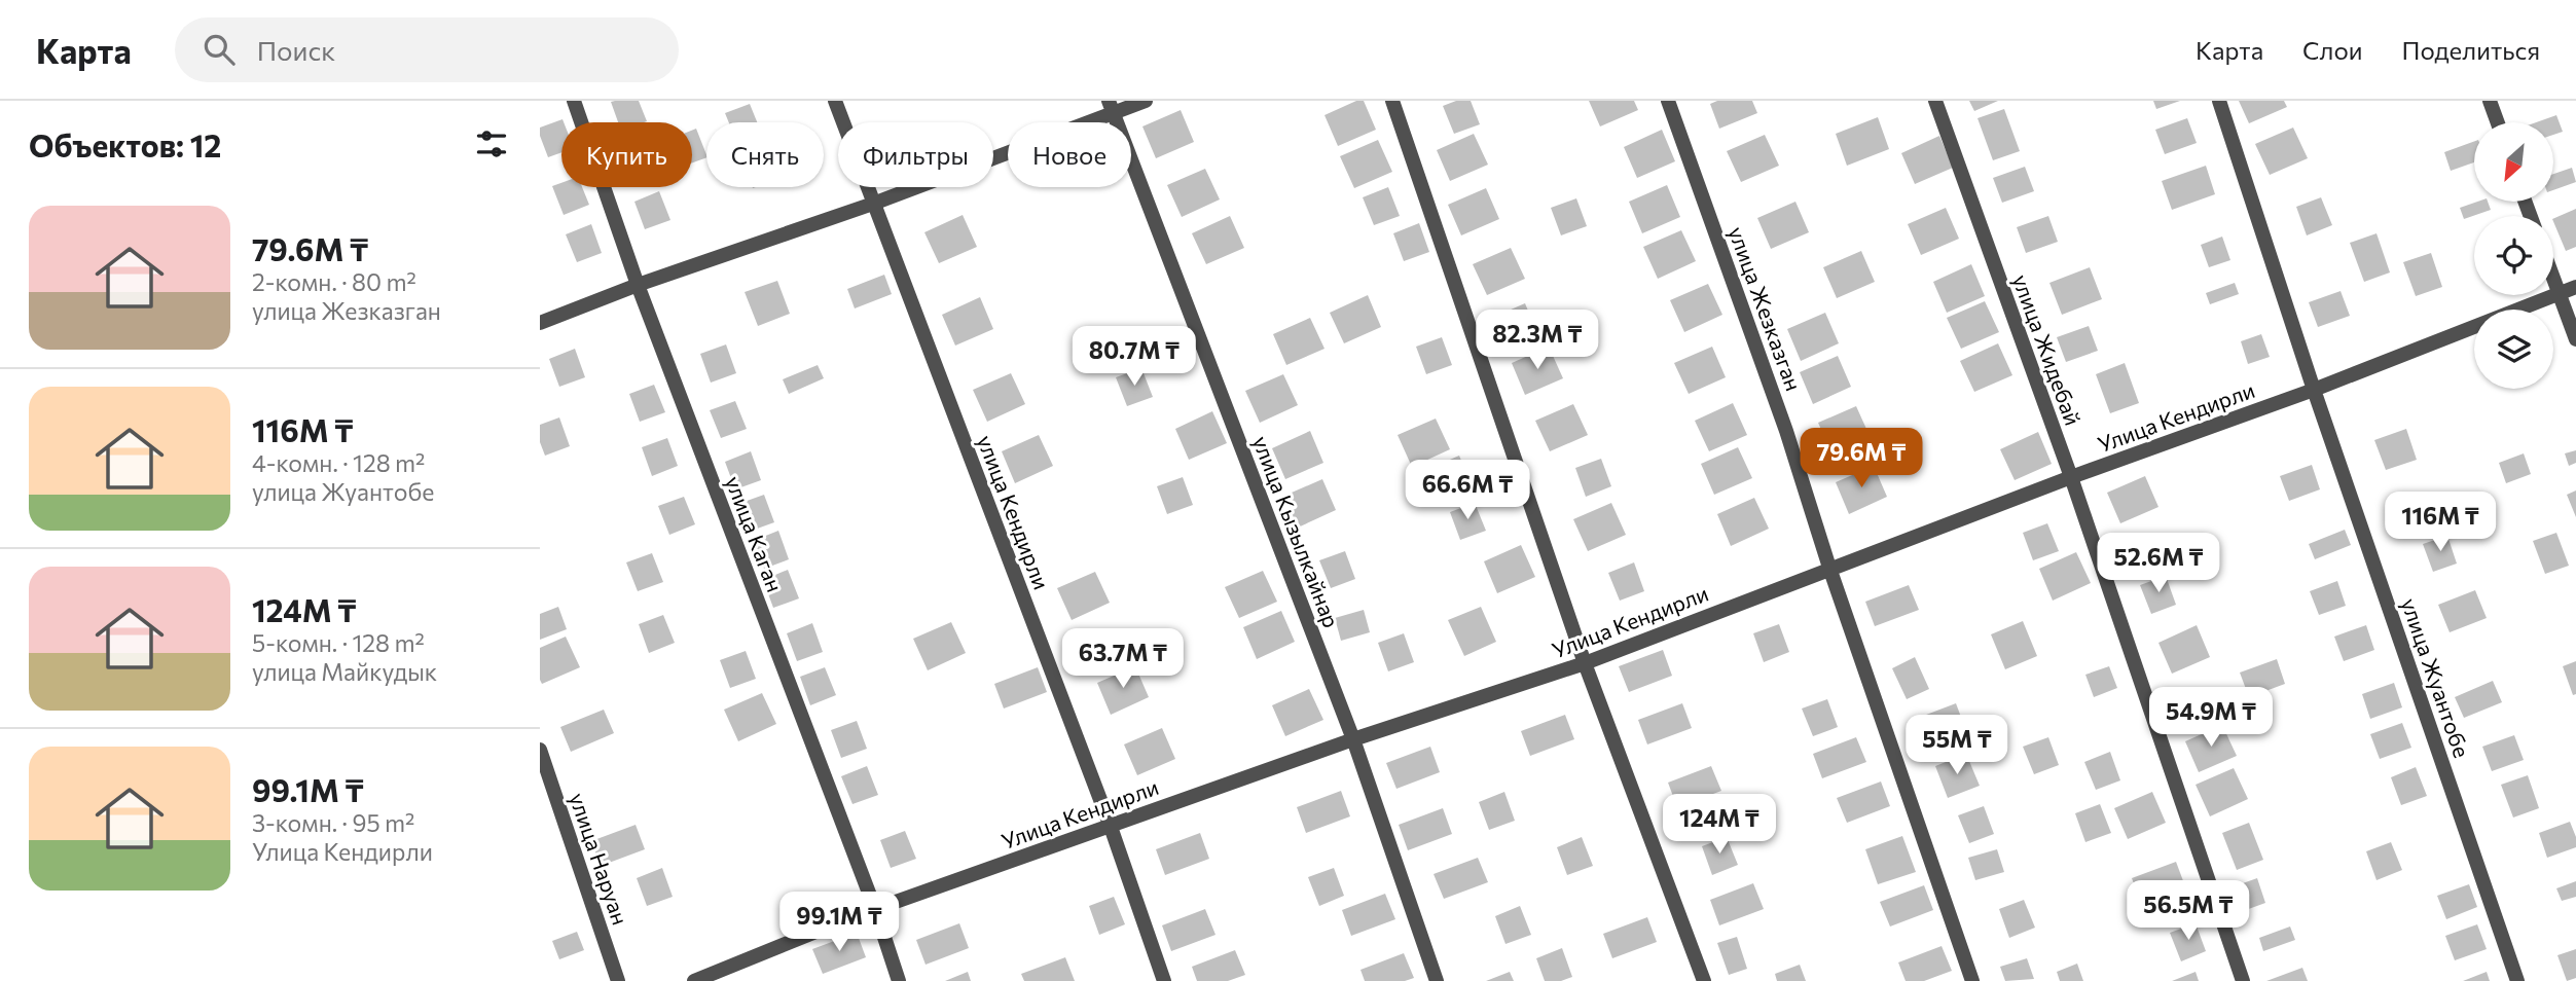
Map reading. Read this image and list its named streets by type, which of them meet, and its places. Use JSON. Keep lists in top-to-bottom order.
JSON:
{
  "streets": {
    "street": [
      "улица Жезказган",
      "улица Жидебай",
      "Улица Кендирли",
      "улица Кендирли",
      "улица Кызылкайнар",
      "улица Каган",
      "улица Жуантобе",
      "улица Наруан"
    ]
  },
  "crossings": [
    ["улица Жезказган", "Улица Кендирли"],
    ["улица Жидебай", "Улица Кендирли"],
    ["Улица Кендирли", "улица Кендирли"],
    ["Улица Кендирли", "улица Кызылкайнар"],
    ["Улица Кендирли", "улица Каган"],
    ["Улица Кендирли", "улица Жуантобе"]
  ],
  "north": "bottom left",
  "page": {
    "header": "Карта",
    "search": "Поиск",
    "nav": ["Карта", "Слои", "Поделиться"],
    "heading": "Объектов: 12",
    "chip": [
      "Купить",
      "Снять",
      "Фильтры",
      "Новое"
    ],
    "list": [
      {
        "name": "79.6M ₸",
        "note": "2-комн. · 80 m² · улица Жезказган"
      },
      {
        "name": "116M ₸",
        "note": "4-комн. · 128 m² · улица Жуантобе"
      },
      {
        "name": "124M ₸",
        "note": "5-комн. · 128 m² · улица Майкудык"
      },
      {
        "name": "99.1M ₸",
        "note": "3-комн. · 95 m² · Улица Кендирли"
      }
    ],
    "price": [
      "82.3M ₸",
      "80.7M ₸",
      "79.6M ₸",
      "66.6M ₸",
      "116M ₸",
      "52.6M ₸",
      "63.7M ₸",
      "54.9M ₸",
      "55M ₸",
      "124M ₸",
      "56.5M ₸",
      "99.1M ₸"
    ]
  }
}
